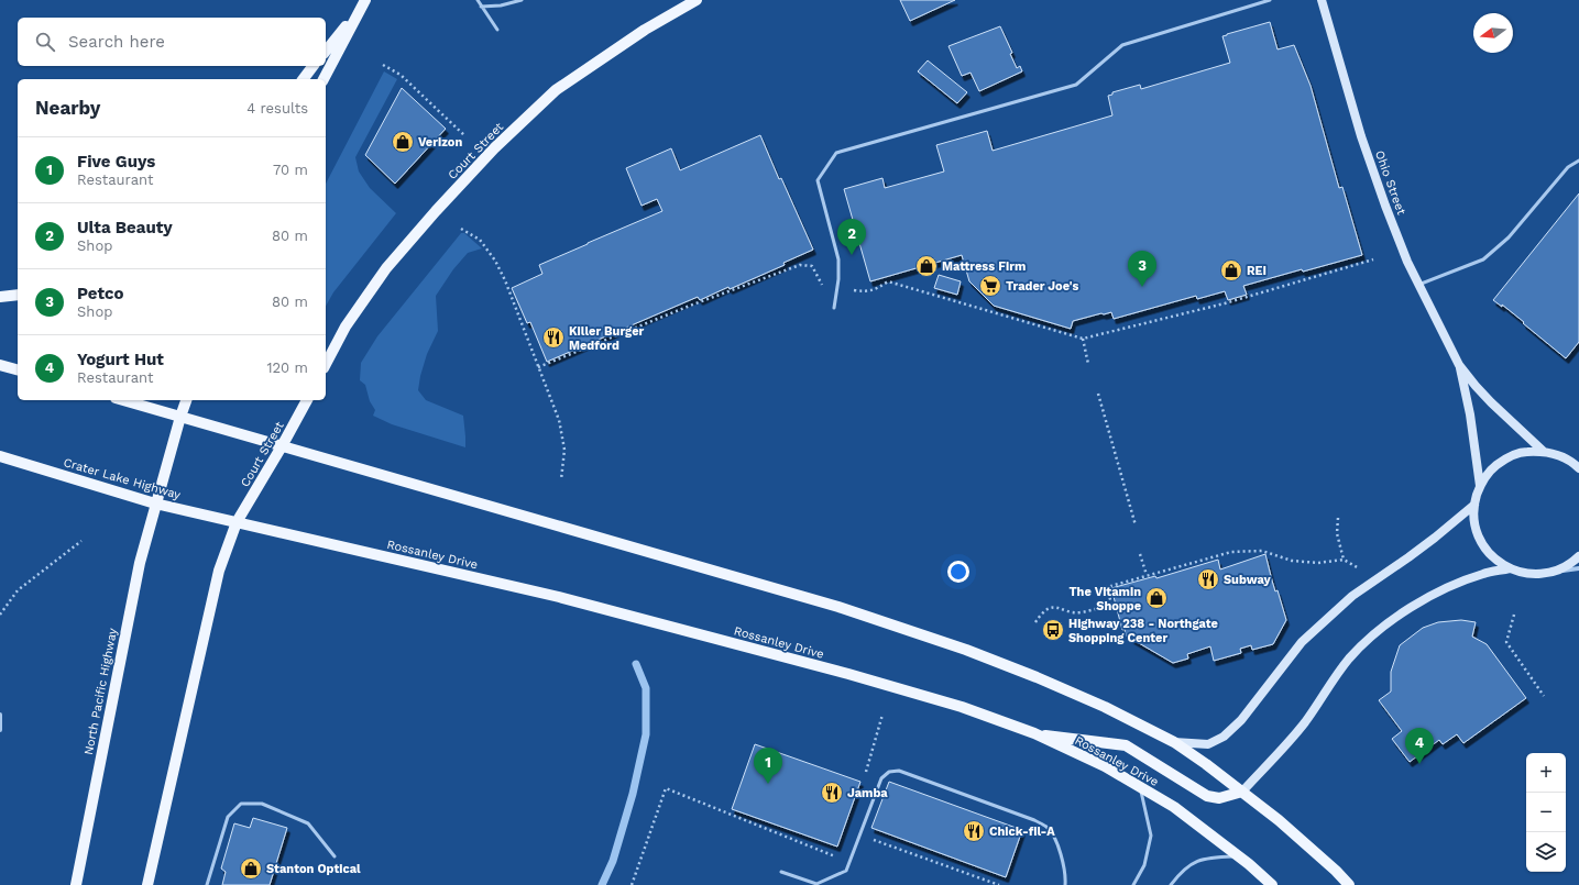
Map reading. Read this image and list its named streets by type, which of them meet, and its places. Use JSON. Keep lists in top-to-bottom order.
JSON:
{
  "streets": {
    "main road": [
      "Court Street",
      "Crater Lake Highway",
      "Rossanley Drive",
      "North Pacific Highway"
    ],
    "street": ["Ohio Street"]
  },
  "crossings": [
    ["Court Street", "Crater Lake Highway"],
    ["Court Street", "Rossanley Drive"],
    ["Crater Lake Highway", "Rossanley Drive"],
    ["Crater Lake Highway", "North Pacific Highway"]
  ],
  "places": {
    "shop": [
      "Verizon",
      "Mattress Firm",
      "REI",
      "The Vitamin Shoppe",
      "Stanton Optical"
    ],
    "supermarket": ["Trader Joe's"],
    "restaurant": [
      "Killer Burger Medford",
      "Subway",
      "Jamba",
      "Chick-fil-A"
    ],
    "bus stop": ["Highway 238 - Northgate Shopping Center"]
  },
  "north": "left",
  "page": {
    "search": "Search here",
    "heading": ["Nearby", "4 results"],
    "list": [
      {
        "mark": "1",
        "name": "Five Guys",
        "note": "Restaurant",
        "value": "70 m"
      },
      {
        "mark": "2",
        "name": "Ulta Beauty",
        "note": "Shop",
        "value": "80 m"
      },
      {
        "mark": "3",
        "name": "Petco",
        "note": "Shop",
        "value": "80 m"
      },
      {
        "mark": "4",
        "name": "Yogurt Hut",
        "note": "Restaurant",
        "value": "120 m"
      }
    ],
    "pins": [
      "2",
      "3",
      "4",
      "1"
    ],
    "map_buttons": ["+", "−"]
  }
}
